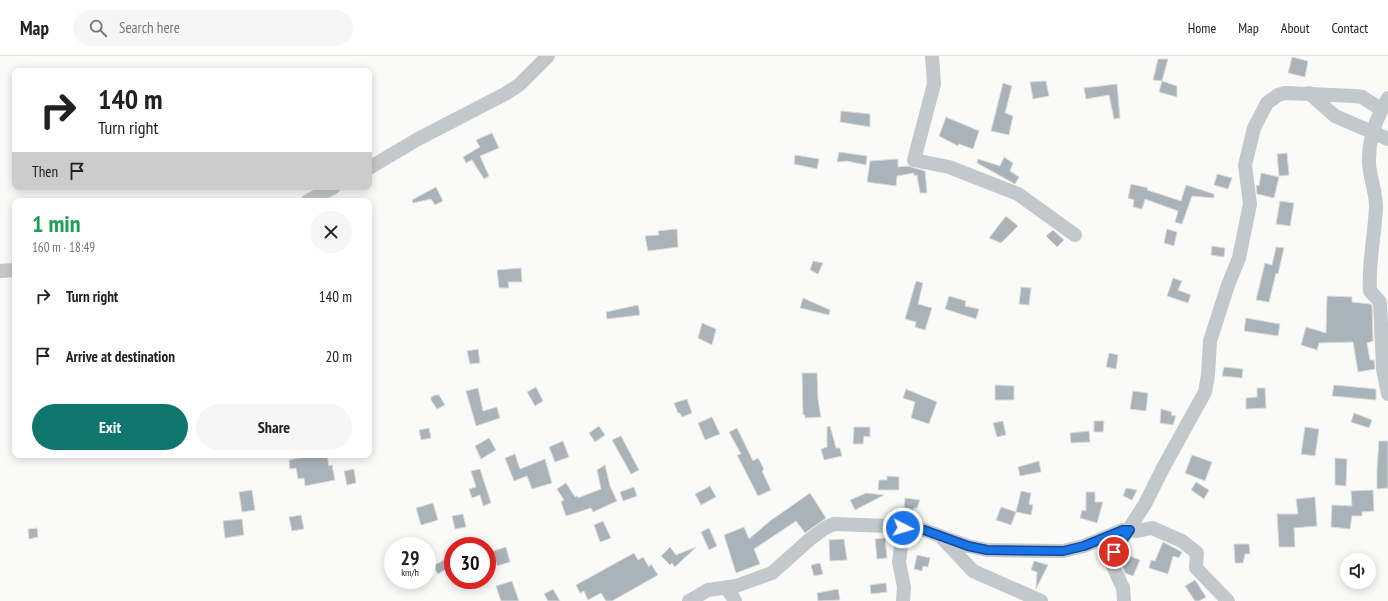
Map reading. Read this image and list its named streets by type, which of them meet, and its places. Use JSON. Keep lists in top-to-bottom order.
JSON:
{
  "page": {
    "header": "Map",
    "search": "Search here",
    "nav": [
      "Home",
      "Map",
      "About",
      "Contact"
    ],
    "turn": ["140 m", "Turn right"],
    "then": "Then",
    "heading": ["1 min", "160 m · 18:49"],
    "list": [
      {
        "name": "Turn right",
        "value": "140 m"
      },
      {
        "name": "Arrive at destination",
        "value": "20 m"
      }
    ],
    "buttons": ["Exit", "Share"],
    "speed": "29 km/h",
    "limit": "30"
  }
}
